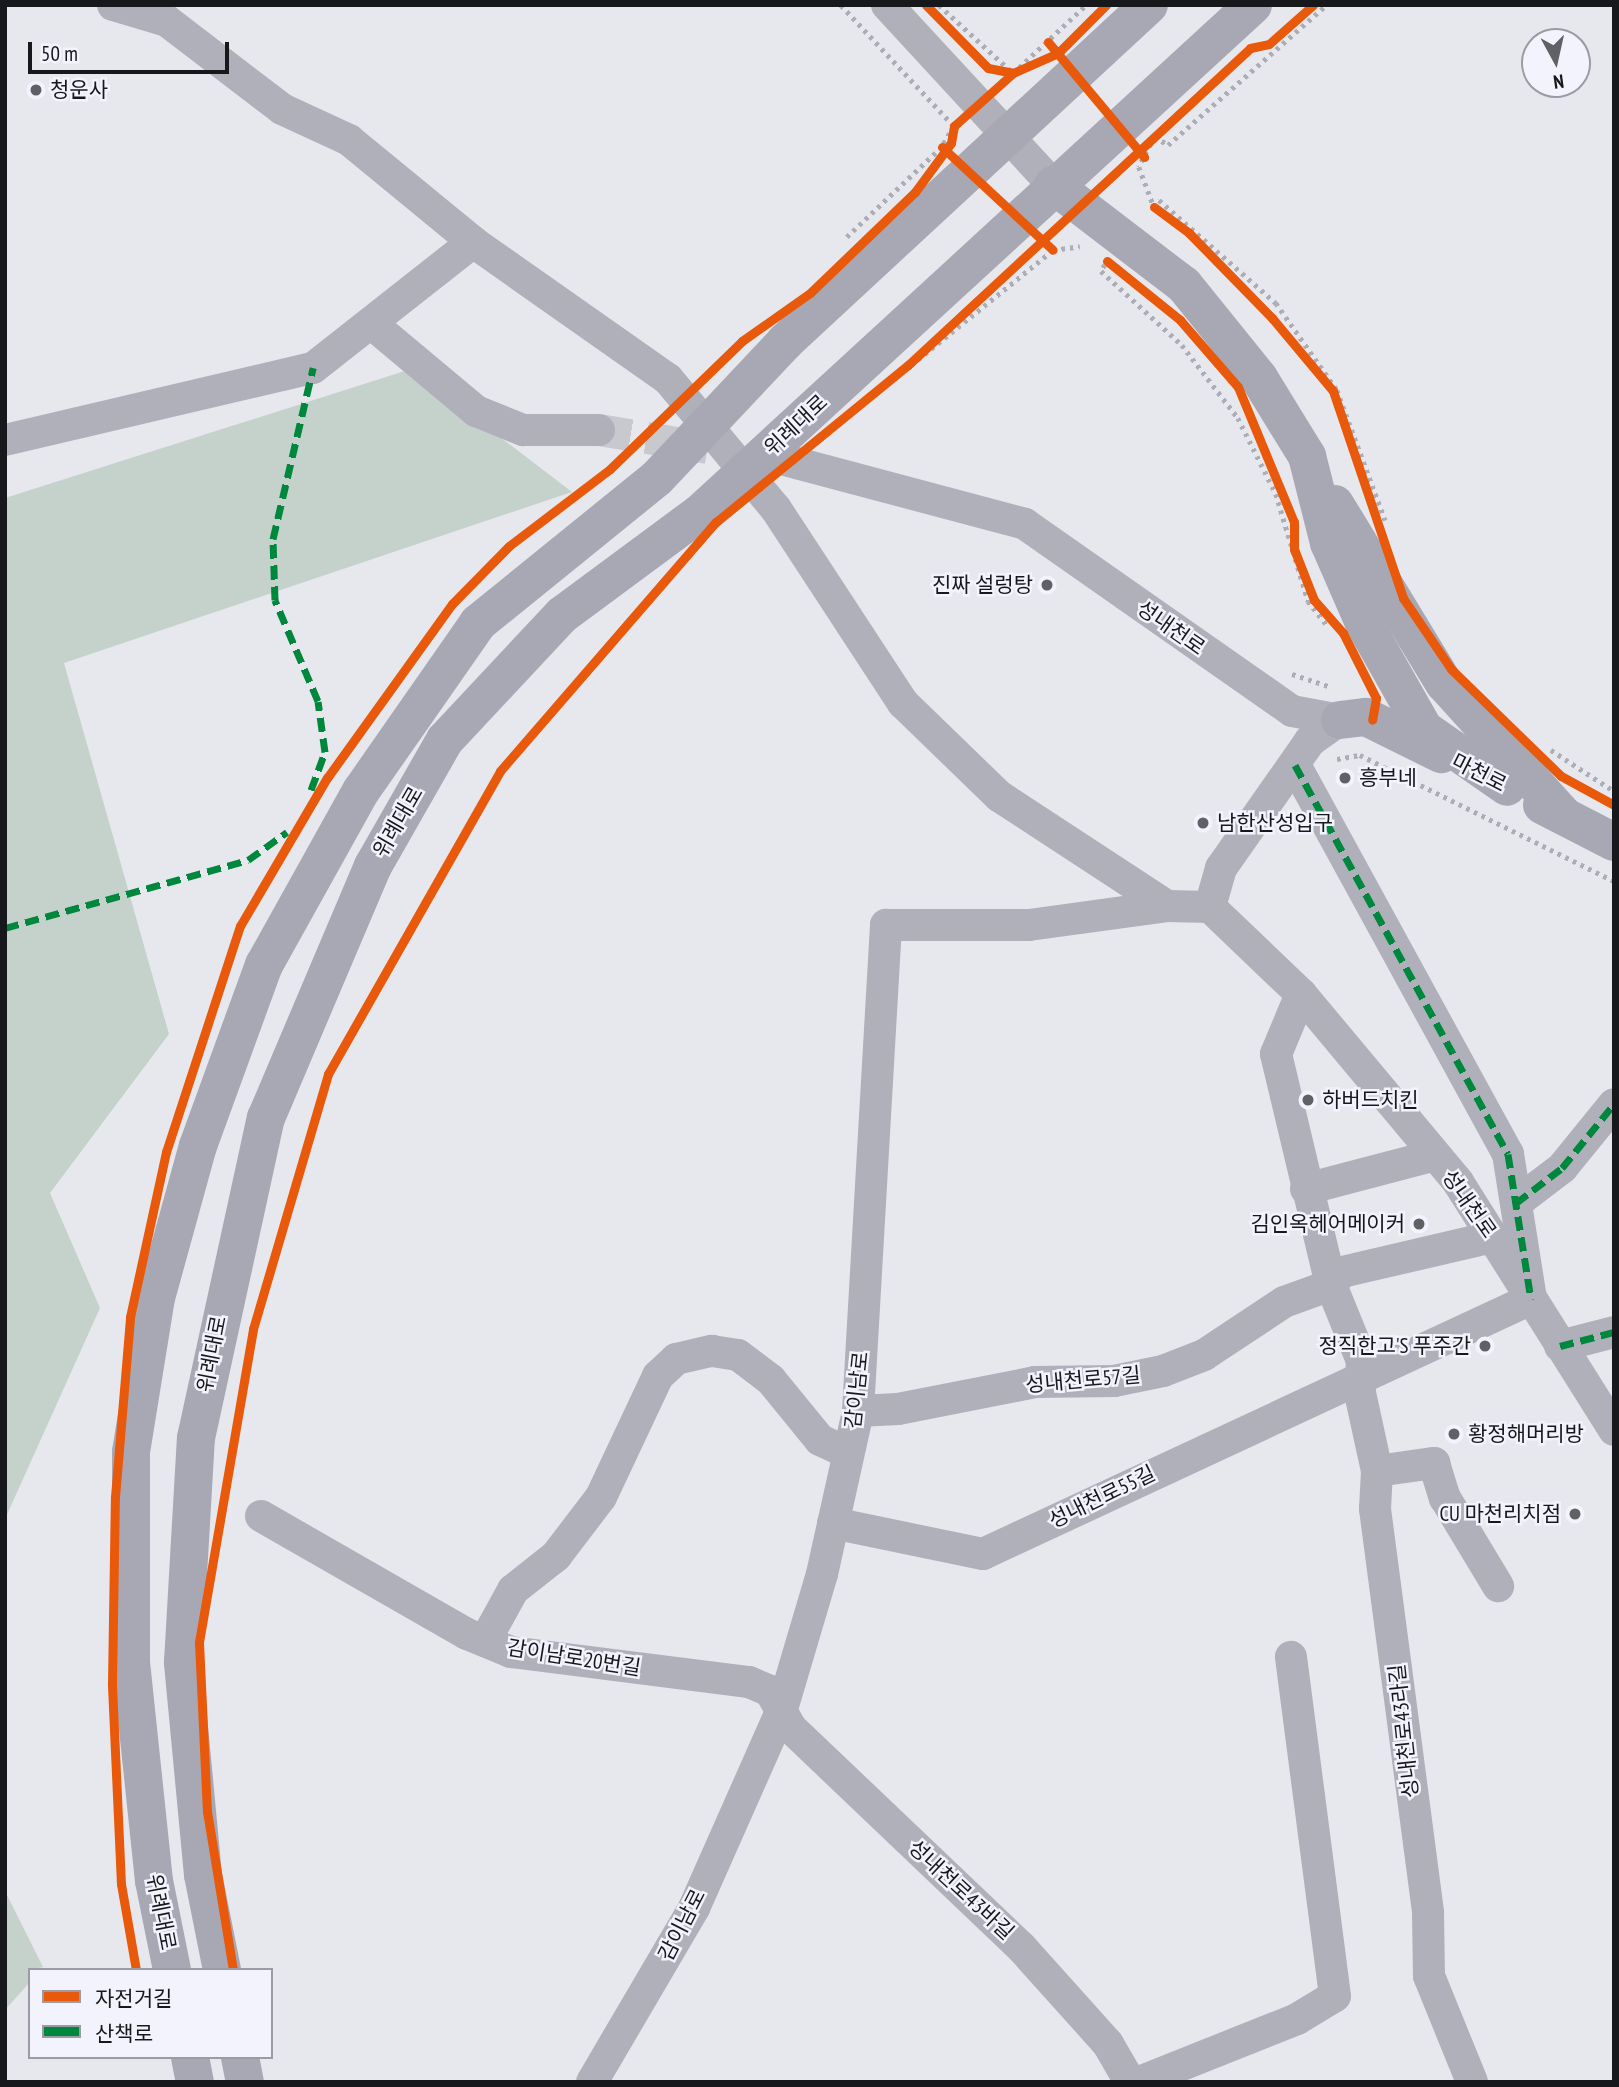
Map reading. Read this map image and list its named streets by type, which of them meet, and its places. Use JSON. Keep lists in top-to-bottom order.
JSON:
{
  "streets": {
    "main road": ["위례대로", "마천로"],
    "street": [
      "성내천로",
      "성내천로57길",
      "감이남로",
      "성내천로55길",
      "감이남로20번길",
      "성내천로43라길",
      "성내천로43바길"
    ]
  },
  "crossings": [
    ["성내천로", "마천로"],
    ["성내천로", "성내천로57길"],
    ["성내천로", "성내천로55길"],
    ["성내천로57길", "감이남로"],
    ["감이남로", "성내천로55길"],
    ["감이남로", "감이남로20번길"],
    ["감이남로", "성내천로43바길"],
    ["성내천로55길", "성내천로43라길"],
    ["감이남로20번길", "성내천로43바길"]
  ],
  "places": [
    "청운사",
    "진짜 설렁탕",
    "흥부네",
    "남한산성입구",
    "하버드치킨",
    "김인옥헤어메이커",
    "정직한고'S 푸주간",
    "황정해머리방",
    "CU 마천리치점"
  ],
  "legend": ["자전거길", "산책로"],
  "scale_bar": "50 m",
  "north": "bottom"
}
